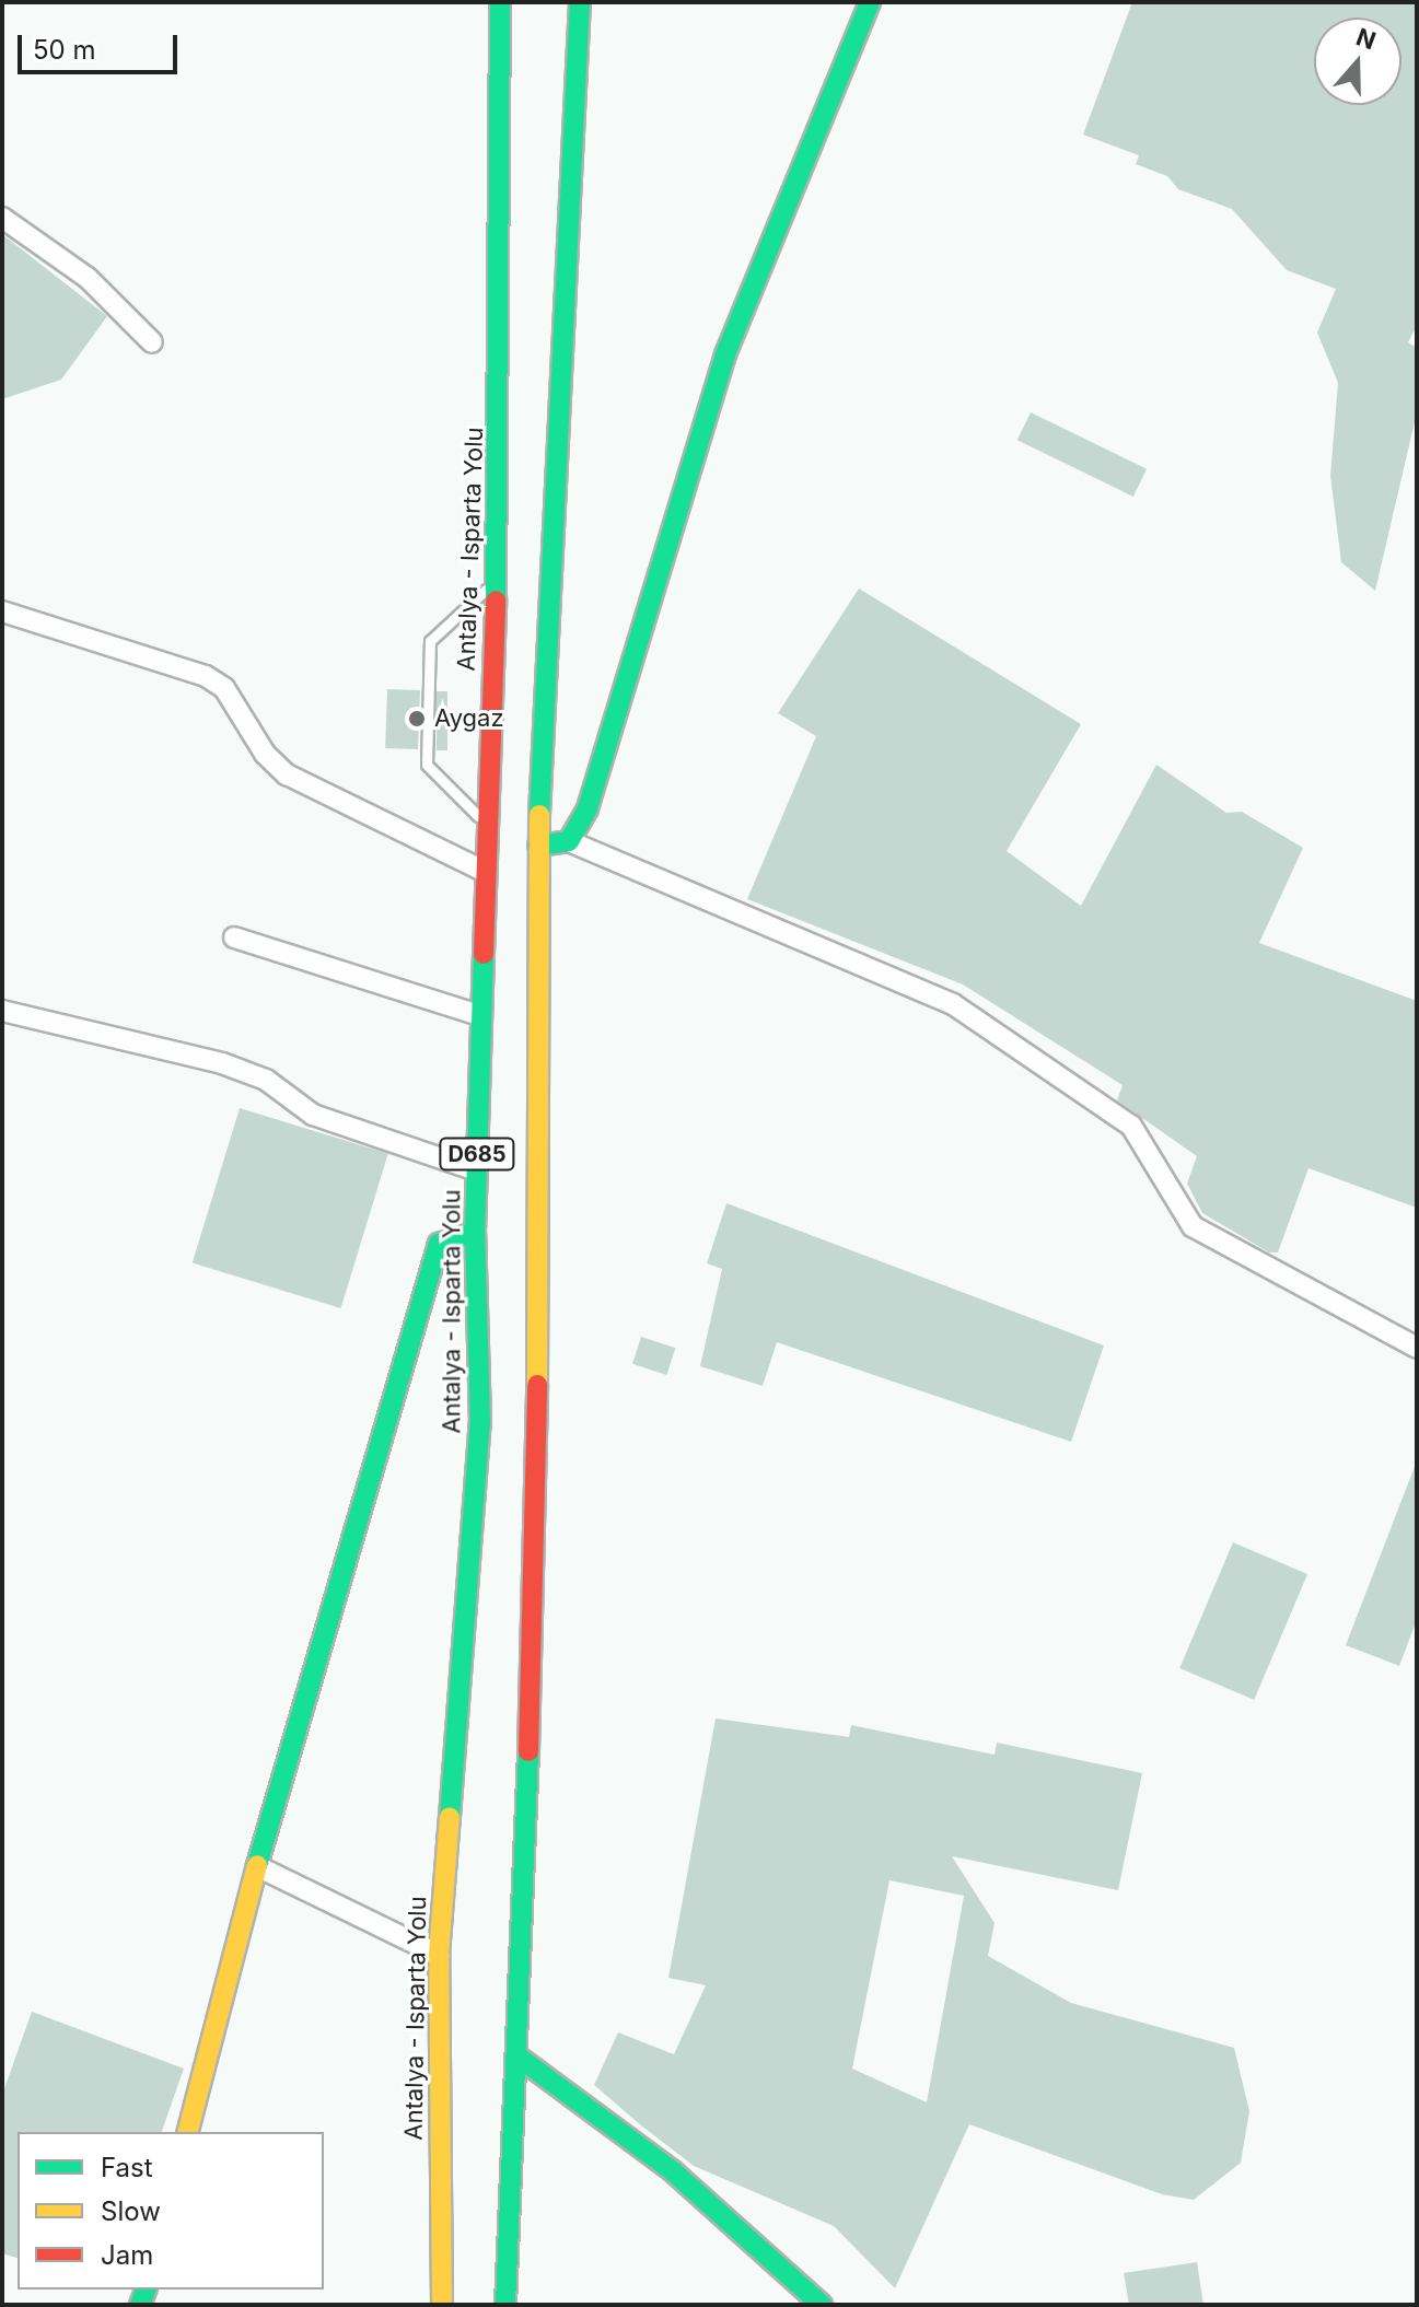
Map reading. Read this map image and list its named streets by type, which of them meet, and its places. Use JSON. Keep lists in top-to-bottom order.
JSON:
{
  "streets": {
    "main road": ["Antalya - Isparta Yolu", "D685"]
  },
  "places": ["Aygaz"],
  "legend": ["Fast", "Slow", "Jam"],
  "scale_bar": "50 m",
  "north": "top"
}
